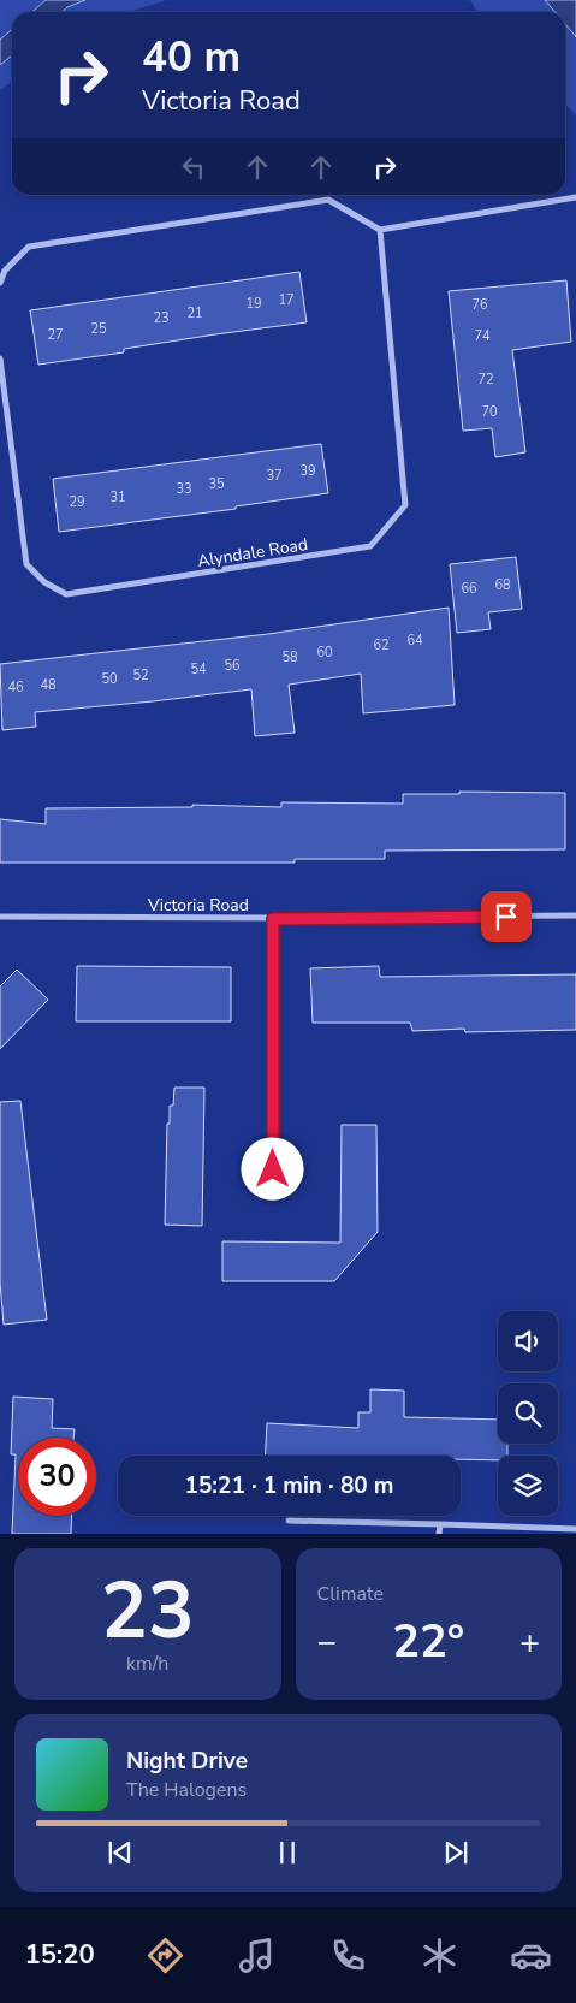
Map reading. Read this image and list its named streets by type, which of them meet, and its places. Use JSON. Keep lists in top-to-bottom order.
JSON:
{
  "streets": {
    "street": ["Alyndale Road", "Victoria Road"]
  },
  "house_numbers": [
    "17",
    "19",
    "76",
    "21",
    "23",
    "25",
    "27",
    "74",
    "72",
    "70",
    "39",
    "37",
    "35",
    "33",
    "31",
    "29",
    "68",
    "66",
    "64",
    "62",
    "60",
    "58",
    "56",
    "54",
    "52",
    "50",
    "48",
    "46"
  ],
  "page": {
    "turn": ["40 m", "Victoria Road"],
    "limit": "30",
    "trip": "15:21 · 1 min · 80 m",
    "tile": [
      ["23", "km/h"],
      "Climate"
    ],
    "heat": ["−", "22°", "+"],
    "song": ["Night Drive", "The Halogens"],
    "tabs": "15:20"
  }
}
